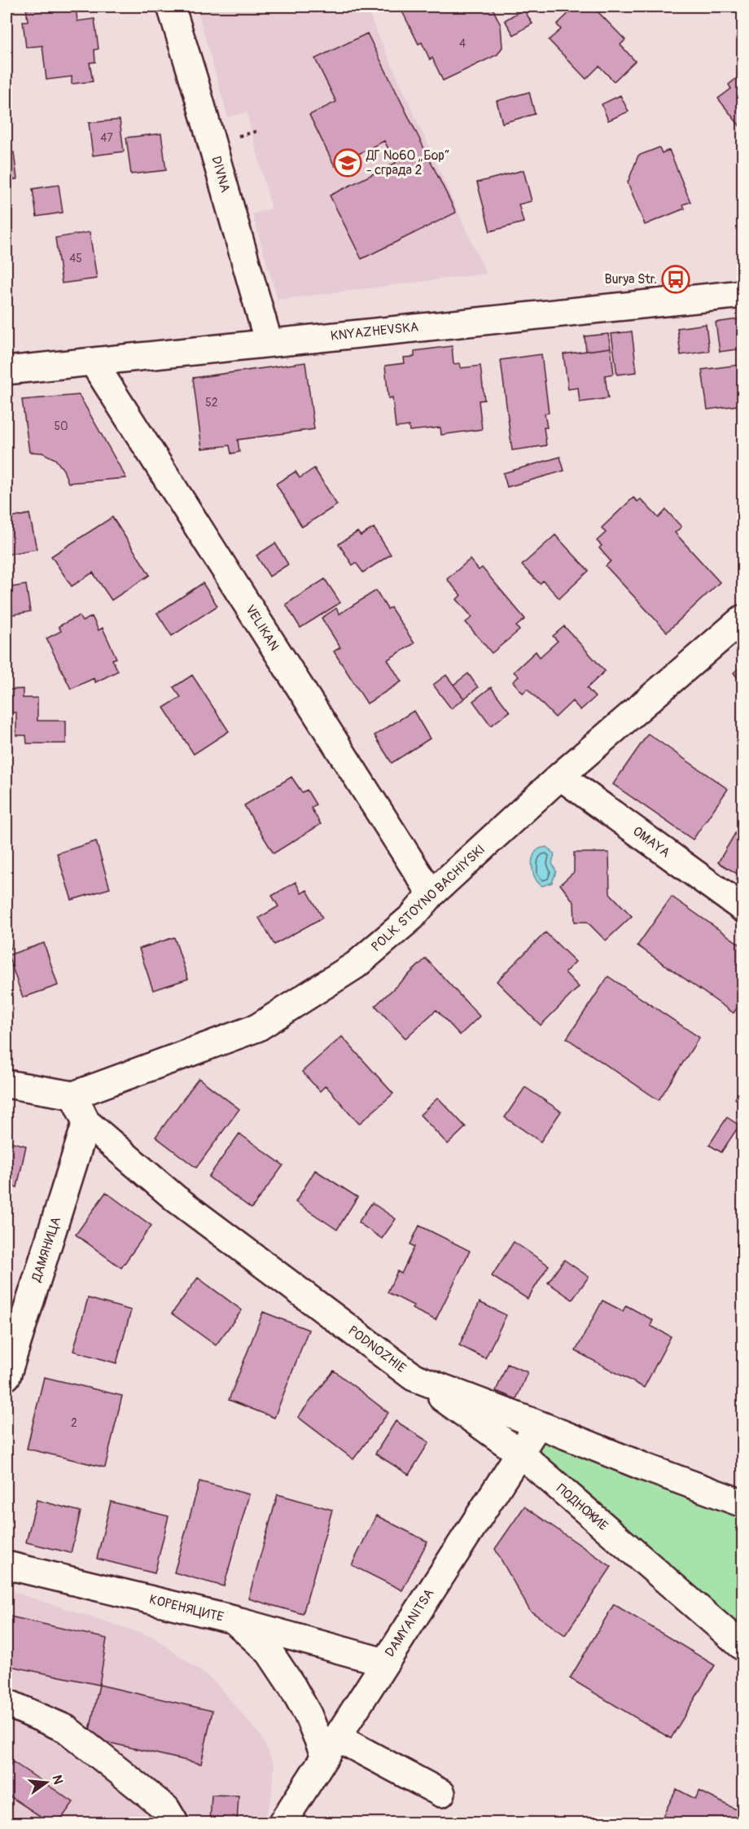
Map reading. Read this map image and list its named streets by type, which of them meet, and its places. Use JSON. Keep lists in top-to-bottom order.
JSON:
{
  "streets": {
    "street": [
      "DIVNA",
      "KNYAZHEVSKA",
      "VELIKAN",
      "OMAYA",
      "POLK. STOYNO BACHIYSKI",
      "ДАМЯНИЦА",
      "PODNOZHIE",
      "ПОДНОЖИЕ",
      "КОРЕНЯЦИТЕ",
      "DAMYANITSA"
    ]
  },
  "crossings": [
    ["DIVNA", "KNYAZHEVSKA"],
    ["KNYAZHEVSKA", "VELIKAN"],
    ["VELIKAN", "POLK. STOYNO BACHIYSKI"],
    ["OMAYA", "POLK. STOYNO BACHIYSKI"],
    ["POLK. STOYNO BACHIYSKI", "PODNOZHIE"],
    ["ДАМЯНИЦА", "PODNOZHIE"],
    ["PODNOZHIE", "ПОДНОЖИЕ"],
    ["PODNOZHIE", "DAMYANITSA"],
    ["ПОДНОЖИЕ", "DAMYANITSA"],
    ["КОРЕНЯЦИТЕ", "DAMYANITSA"]
  ],
  "places": {
    "school or university": ["ДГ №60 „Бор“ - сграда 2"],
    "bus stop": ["Burya Str."]
  },
  "house_numbers": [
    "4",
    "47",
    "45",
    "52",
    "50",
    "2"
  ],
  "north": "right"
}
